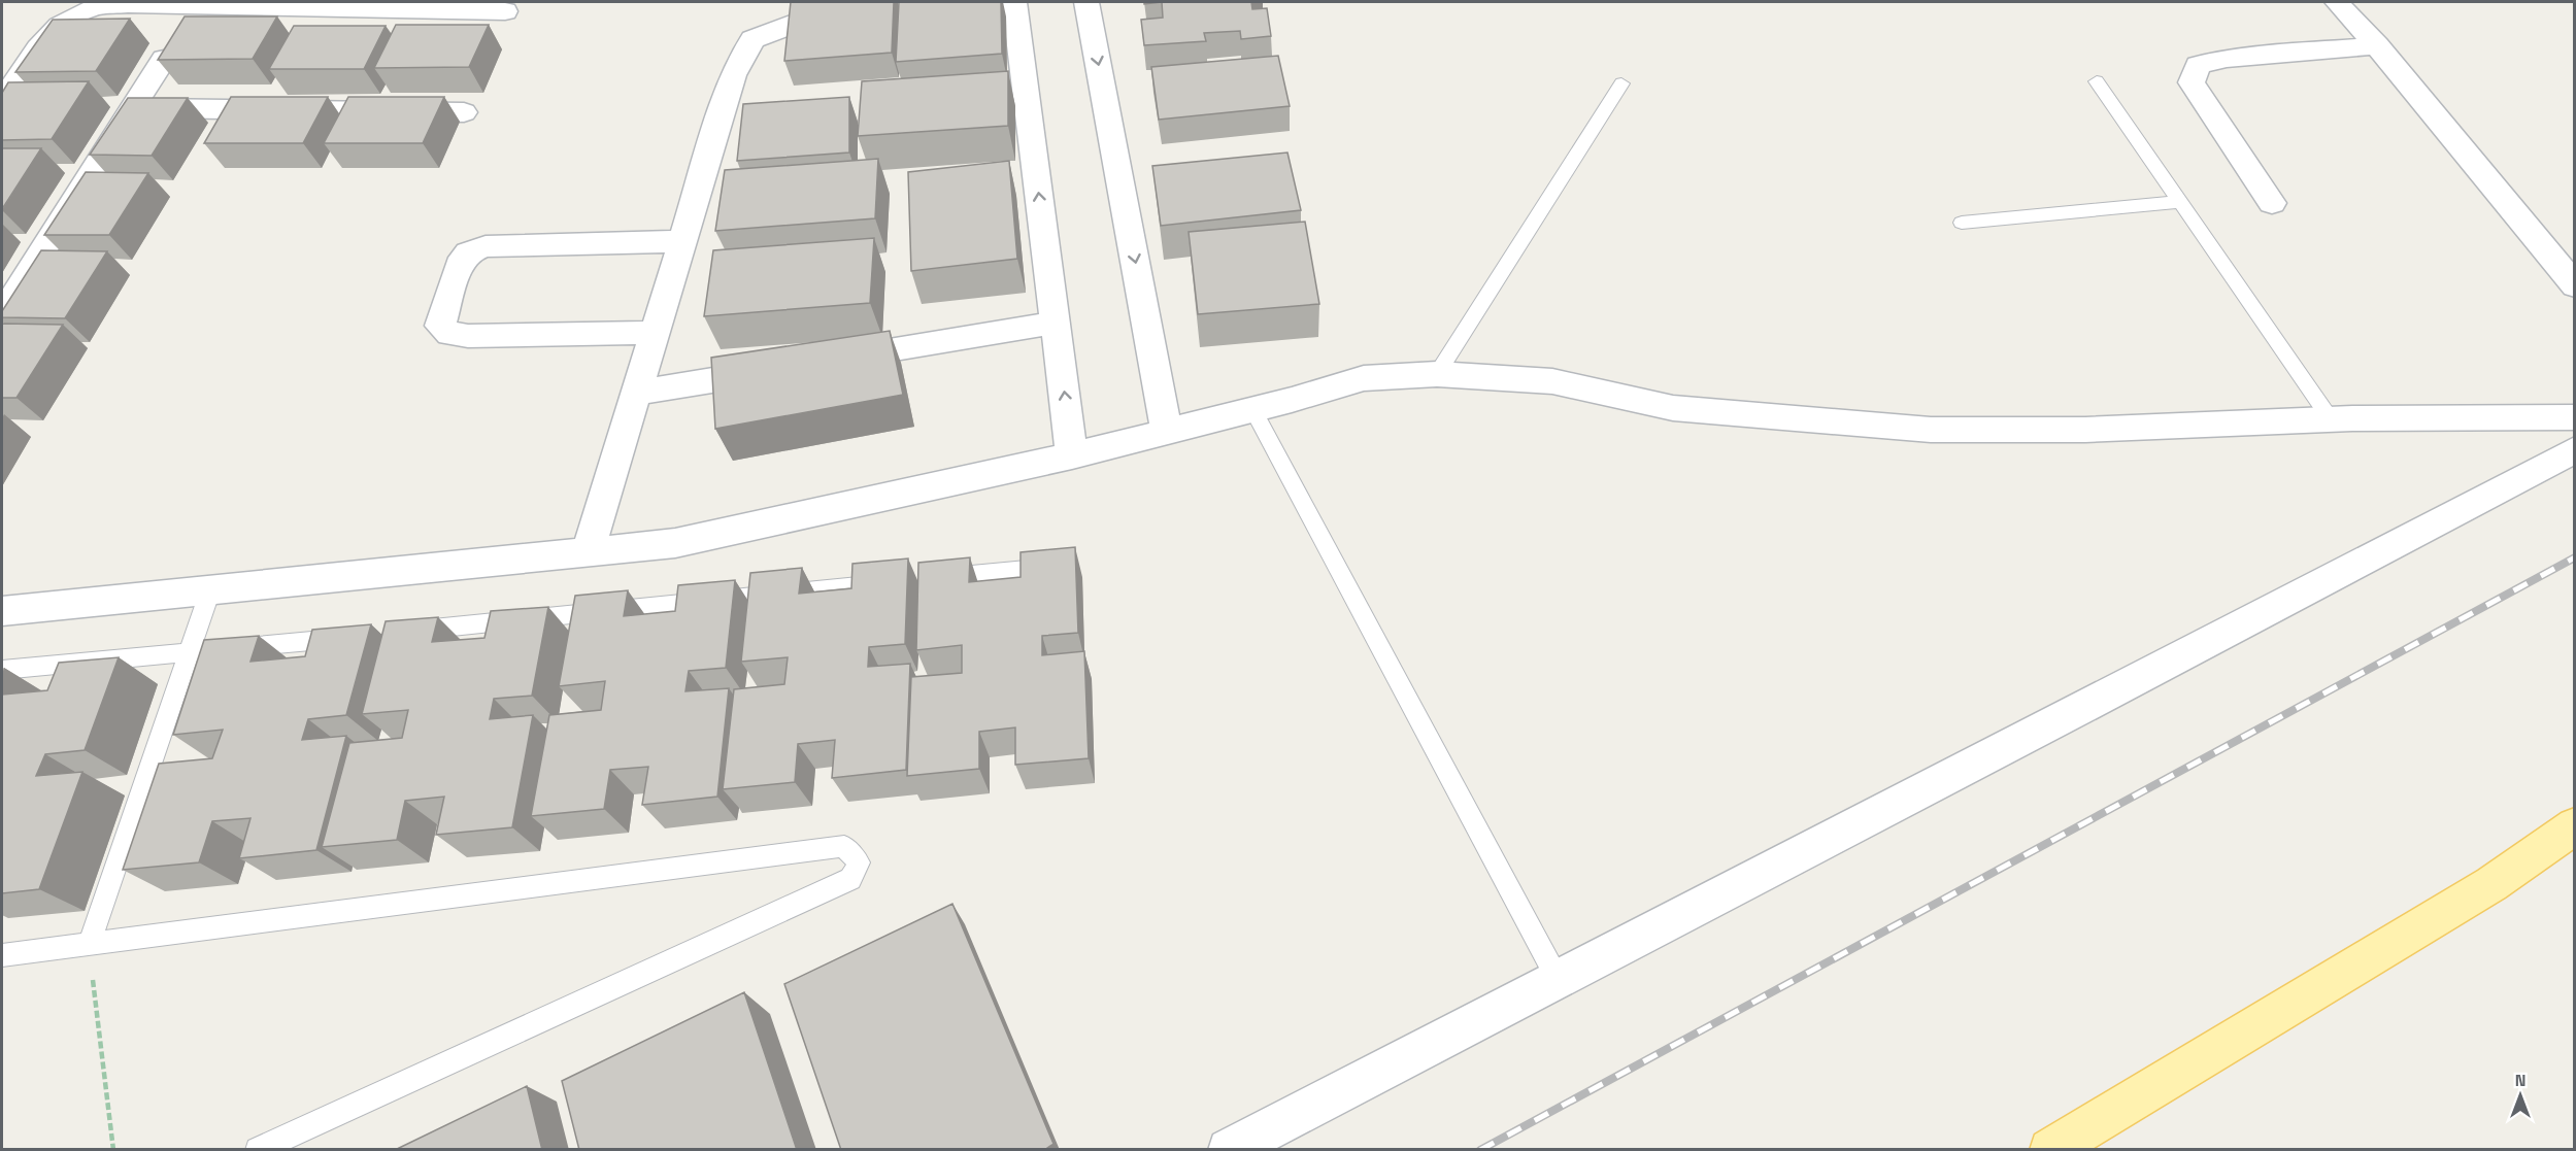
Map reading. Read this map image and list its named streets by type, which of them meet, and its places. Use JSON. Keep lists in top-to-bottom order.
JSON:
{
  "north": "top"
}
